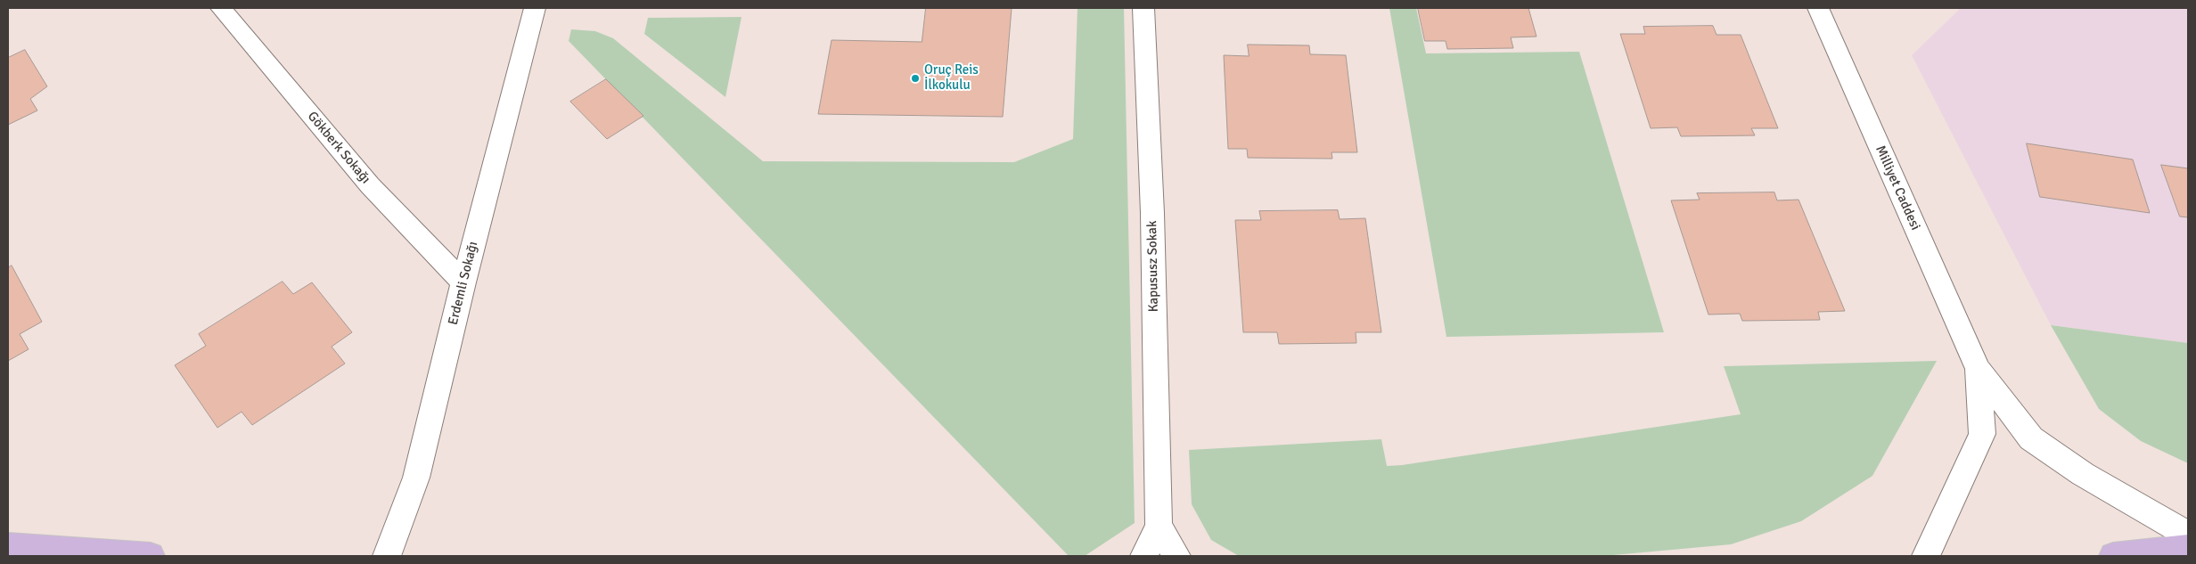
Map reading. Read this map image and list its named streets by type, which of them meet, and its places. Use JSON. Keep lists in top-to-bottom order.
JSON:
{
  "streets": {
    "street": [
      "Gökberk Sokağı",
      "Milliyet Caddesi",
      "Kapususz Sokak",
      "Erdemli Sokağı"
    ]
  },
  "crossings": [
    ["Gökberk Sokağı", "Erdemli Sokağı"]
  ],
  "places": ["Oruç Reis İlkokulu"]
}
